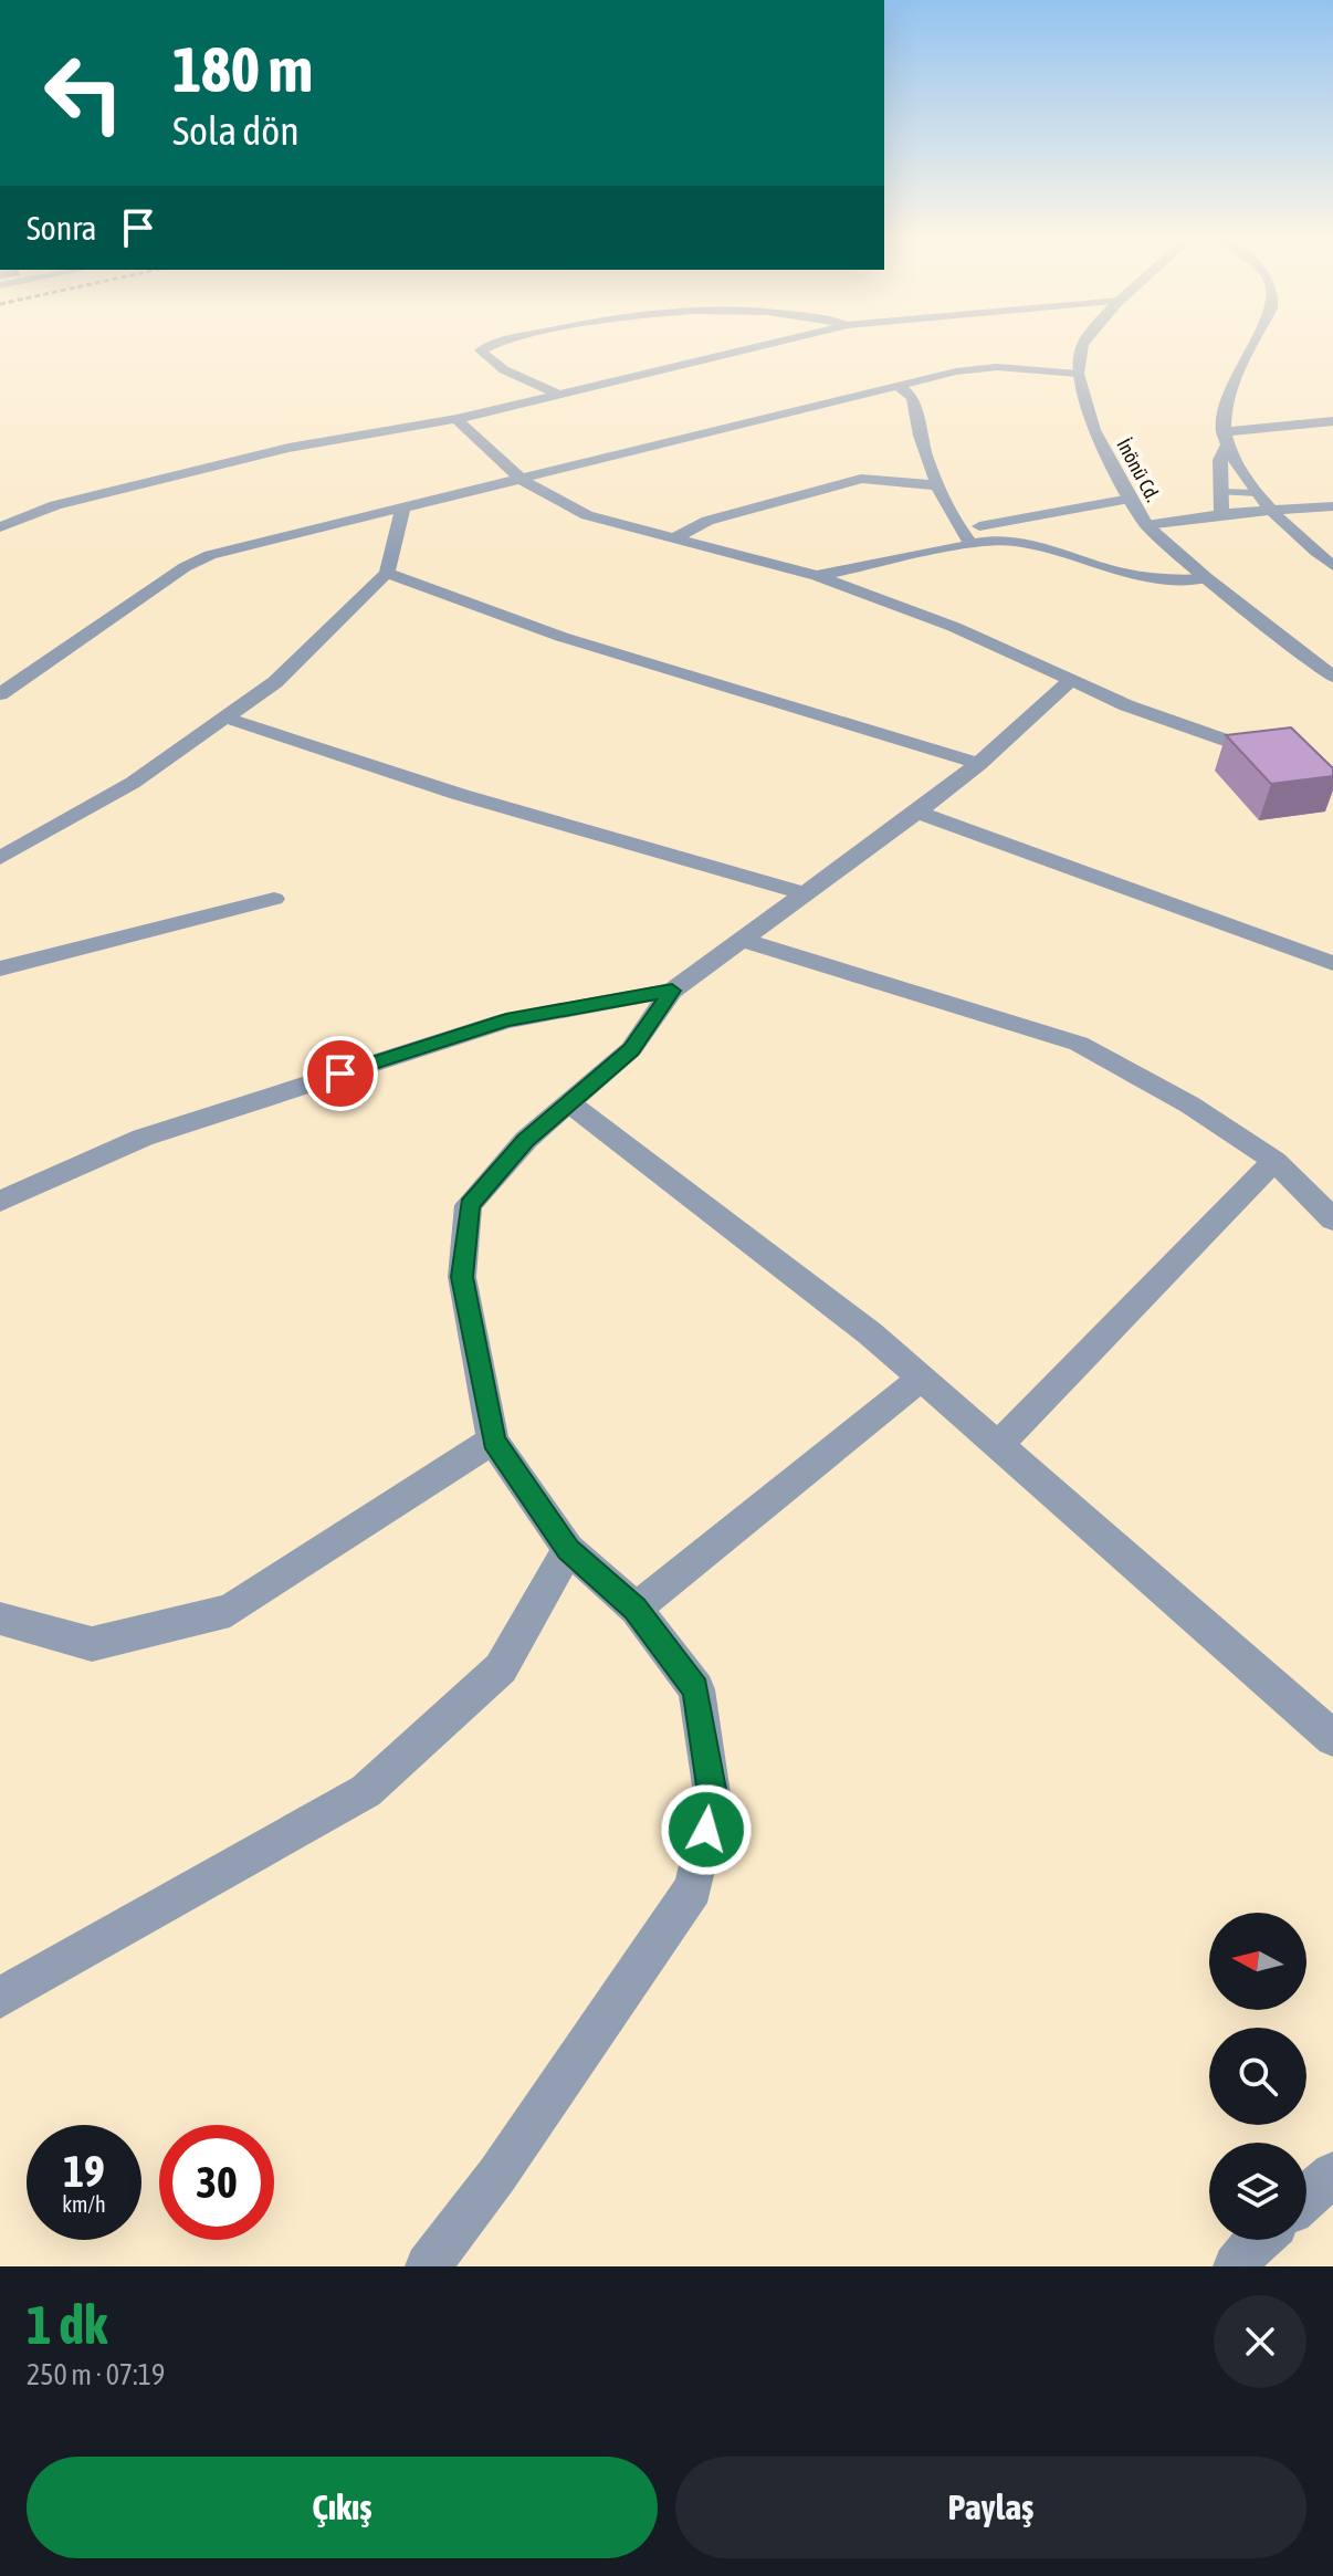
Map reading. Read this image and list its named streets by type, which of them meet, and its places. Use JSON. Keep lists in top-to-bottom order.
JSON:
{
  "streets": {
    "street": ["İnönü Cd."]
  },
  "north": "left",
  "page": {
    "turn": ["180 m", "Sola dön"],
    "then": "Sonra",
    "speed": "19 km/h",
    "limit": "30",
    "heading": ["1 dk", "250 m · 07:19"],
    "buttons": ["Çıkış", "Paylaş"]
  }
}
